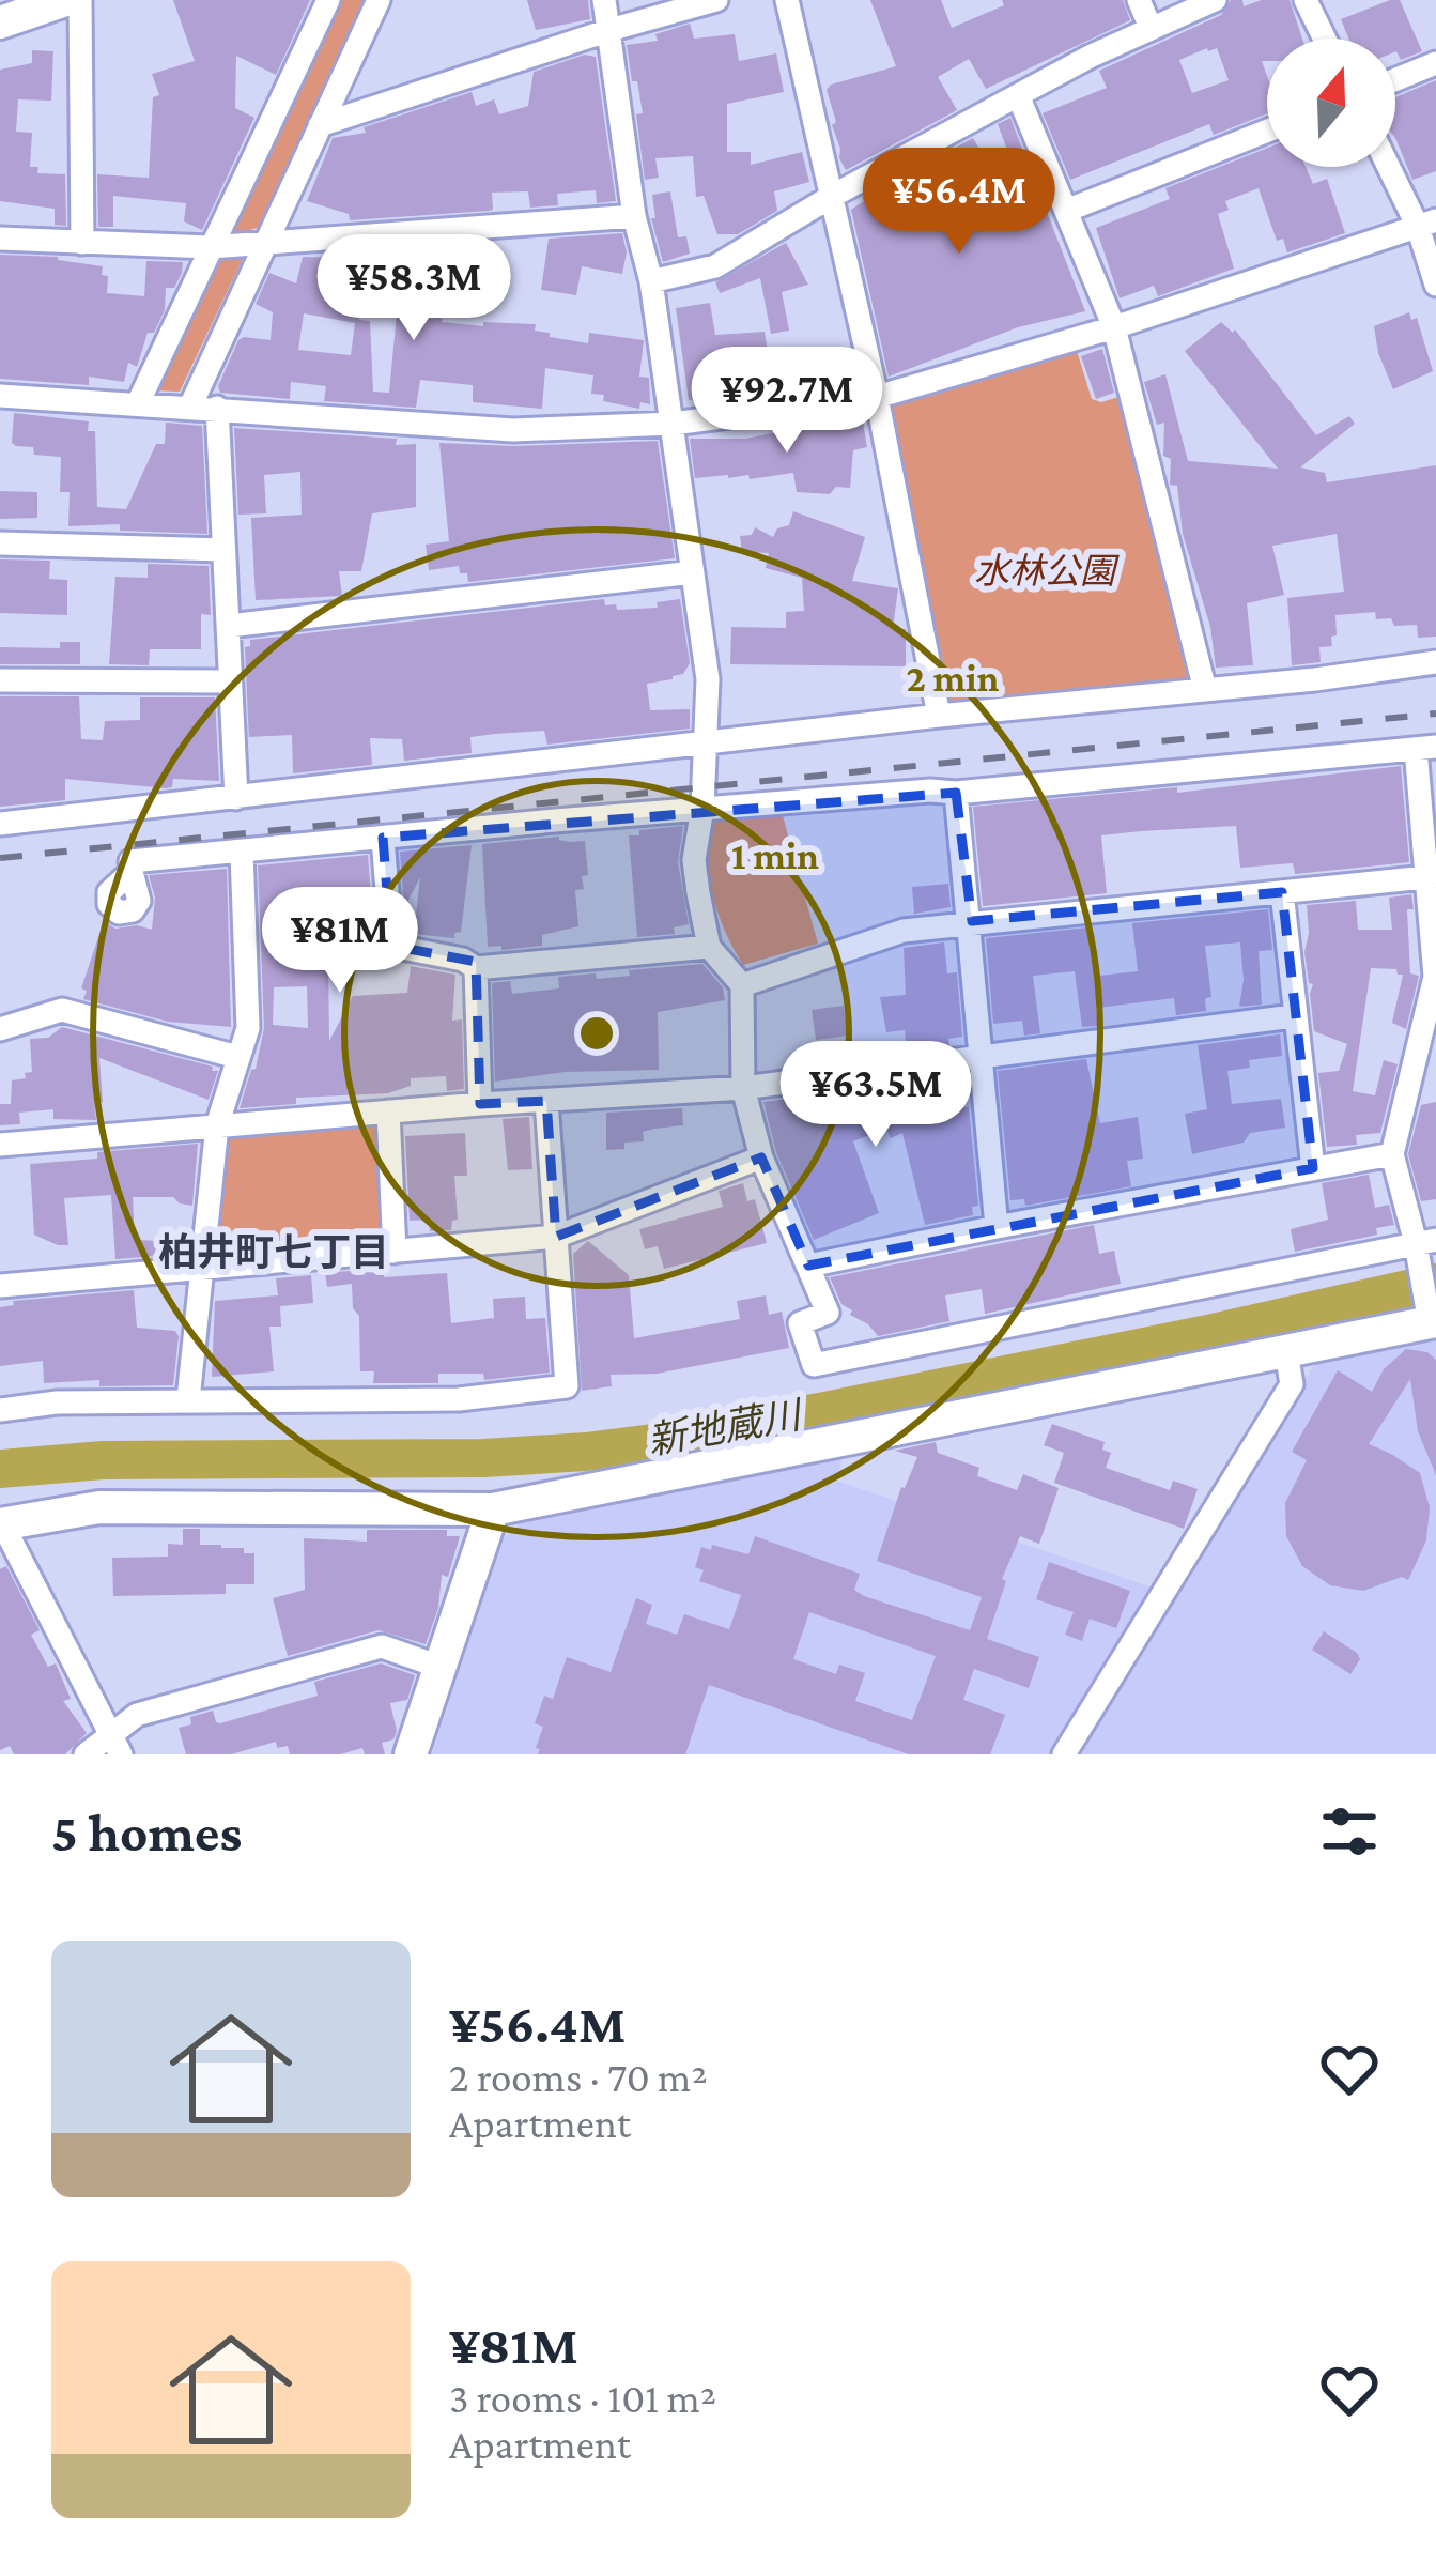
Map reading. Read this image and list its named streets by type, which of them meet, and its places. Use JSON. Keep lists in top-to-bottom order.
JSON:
{
  "districts": ["柏井町七丁目"],
  "water": ["新地蔵川"],
  "parks": ["水林公園"],
  "north": "top",
  "page": {
    "price": [
      "¥56.4M",
      "¥58.3M",
      "¥92.7M",
      "¥81M",
      "¥63.5M"
    ],
    "heading": "5 homes",
    "list": [
      {
        "name": "¥56.4M",
        "note": "2 rooms · 70 m² · Apartment"
      },
      {
        "name": "¥81M",
        "note": "3 rooms · 101 m² · Apartment"
      }
    ]
  },
  "rings": ["2 min", "1 min"]
}
